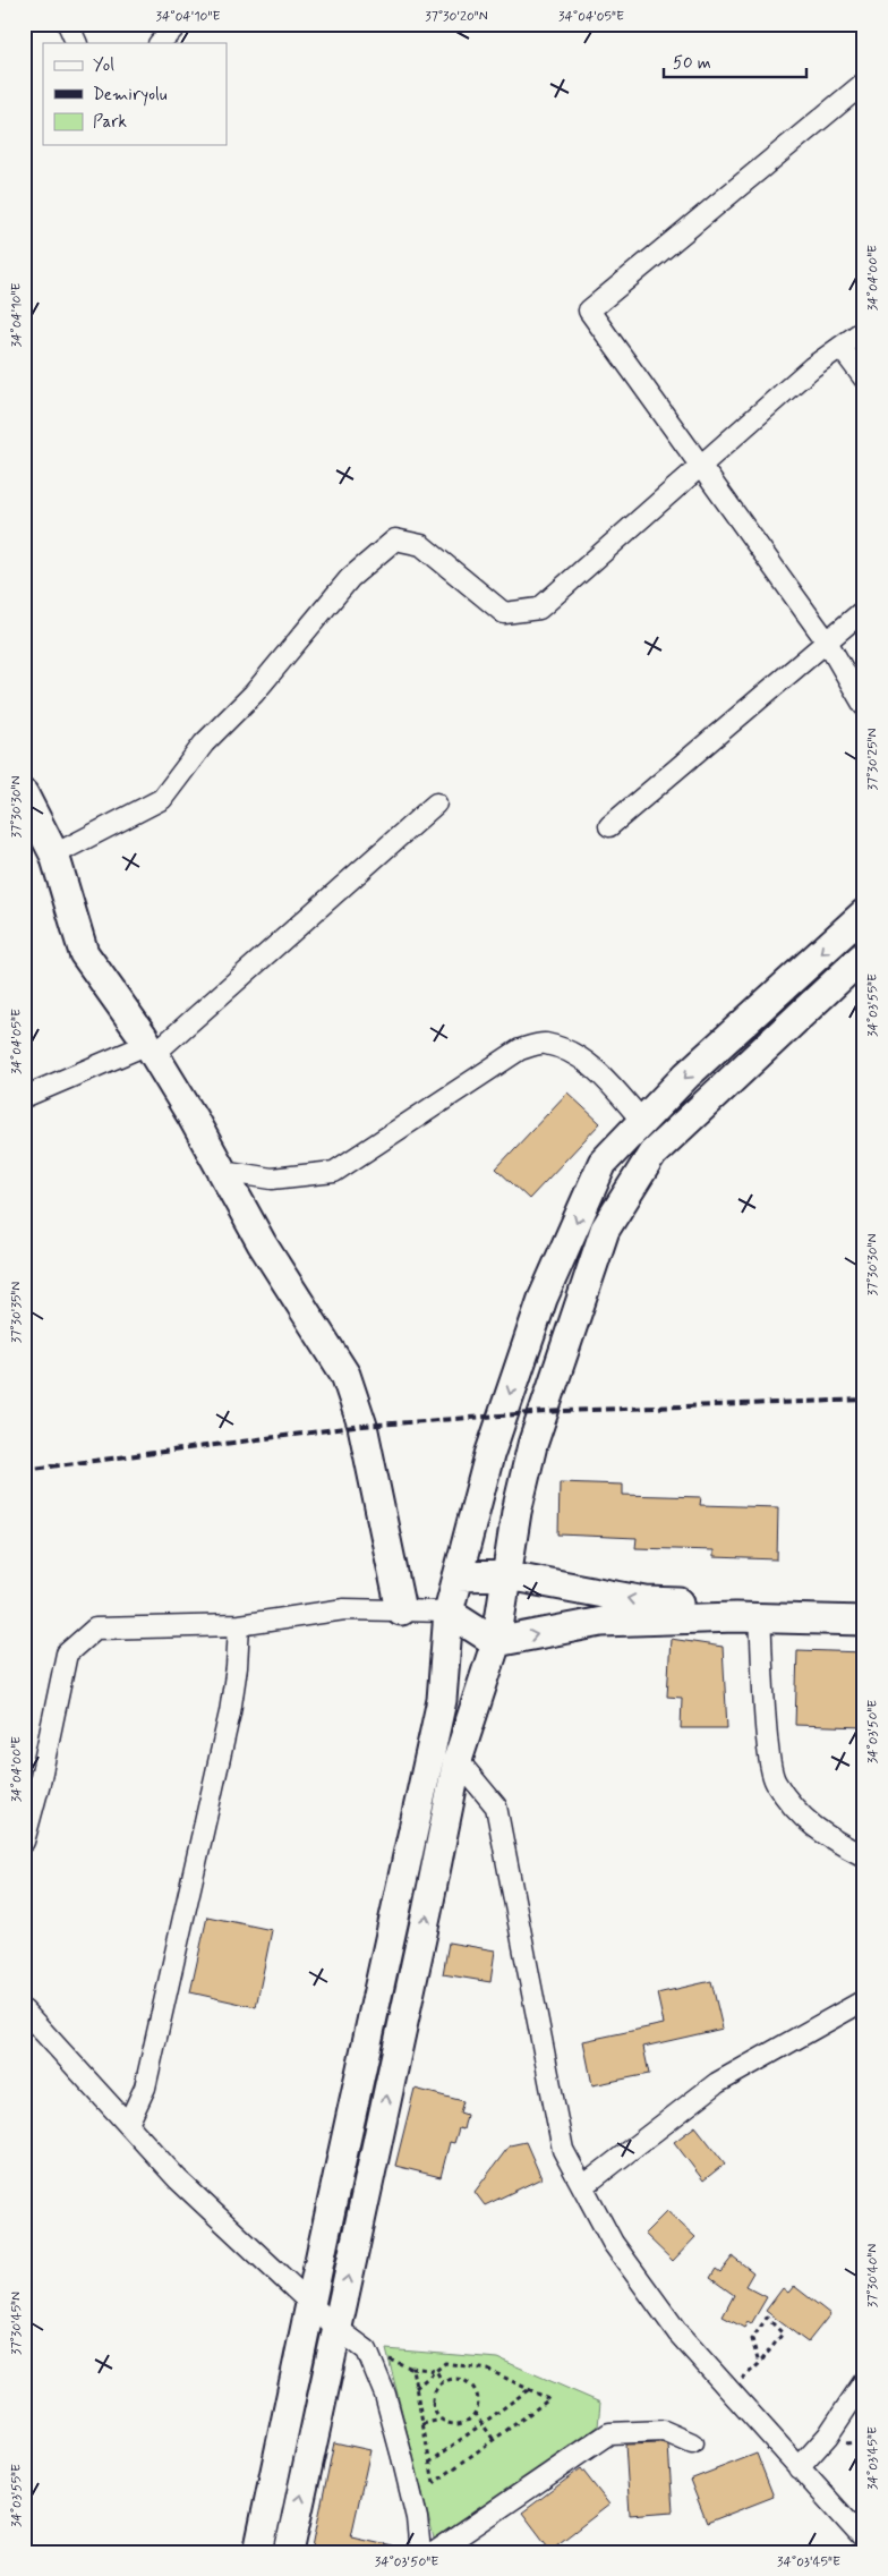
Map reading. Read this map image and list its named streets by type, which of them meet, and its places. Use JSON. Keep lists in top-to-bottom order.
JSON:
{
  "legend": ["Yol", "Demiryolu", "Park"],
  "scale_bar": "50 m",
  "coordinates": [
    "34°04'10\"E",
    "37°30'20\"N",
    "34°04'05\"E",
    "34°04'00\"E",
    "37°30'25\"N",
    "37°30'30\"N",
    "34°03'55\"E",
    "37°30'35\"N",
    "34°03'50\"E",
    "37°30'40\"N",
    "37°30'45\"N",
    "34°03'45\"E"
  ]
}
